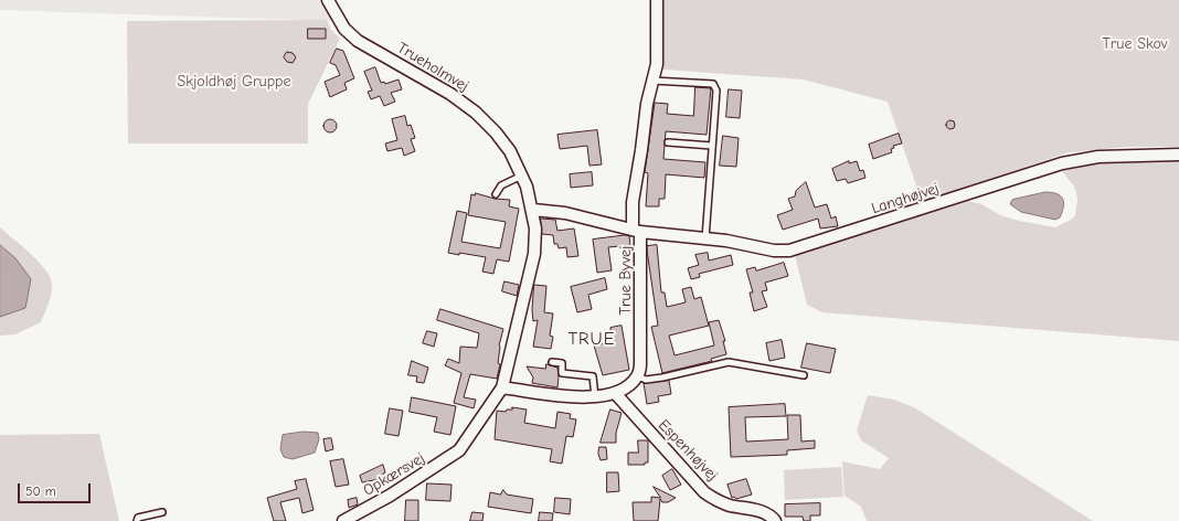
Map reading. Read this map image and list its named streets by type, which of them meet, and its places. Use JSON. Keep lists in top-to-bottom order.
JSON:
{
  "streets": {
    "street": [
      "Trueholmvej",
      "Langhøjvej",
      "True Byvej",
      "Espenhøjvej",
      "Opkærsvej"
    ]
  },
  "crossings": [
    ["Langhøjvej", "True Byvej"]
  ],
  "districts": ["TRUE"],
  "parks": ["True Skov", "Skjoldhøj Gruppe"],
  "scale_bar": "50 m"
}
